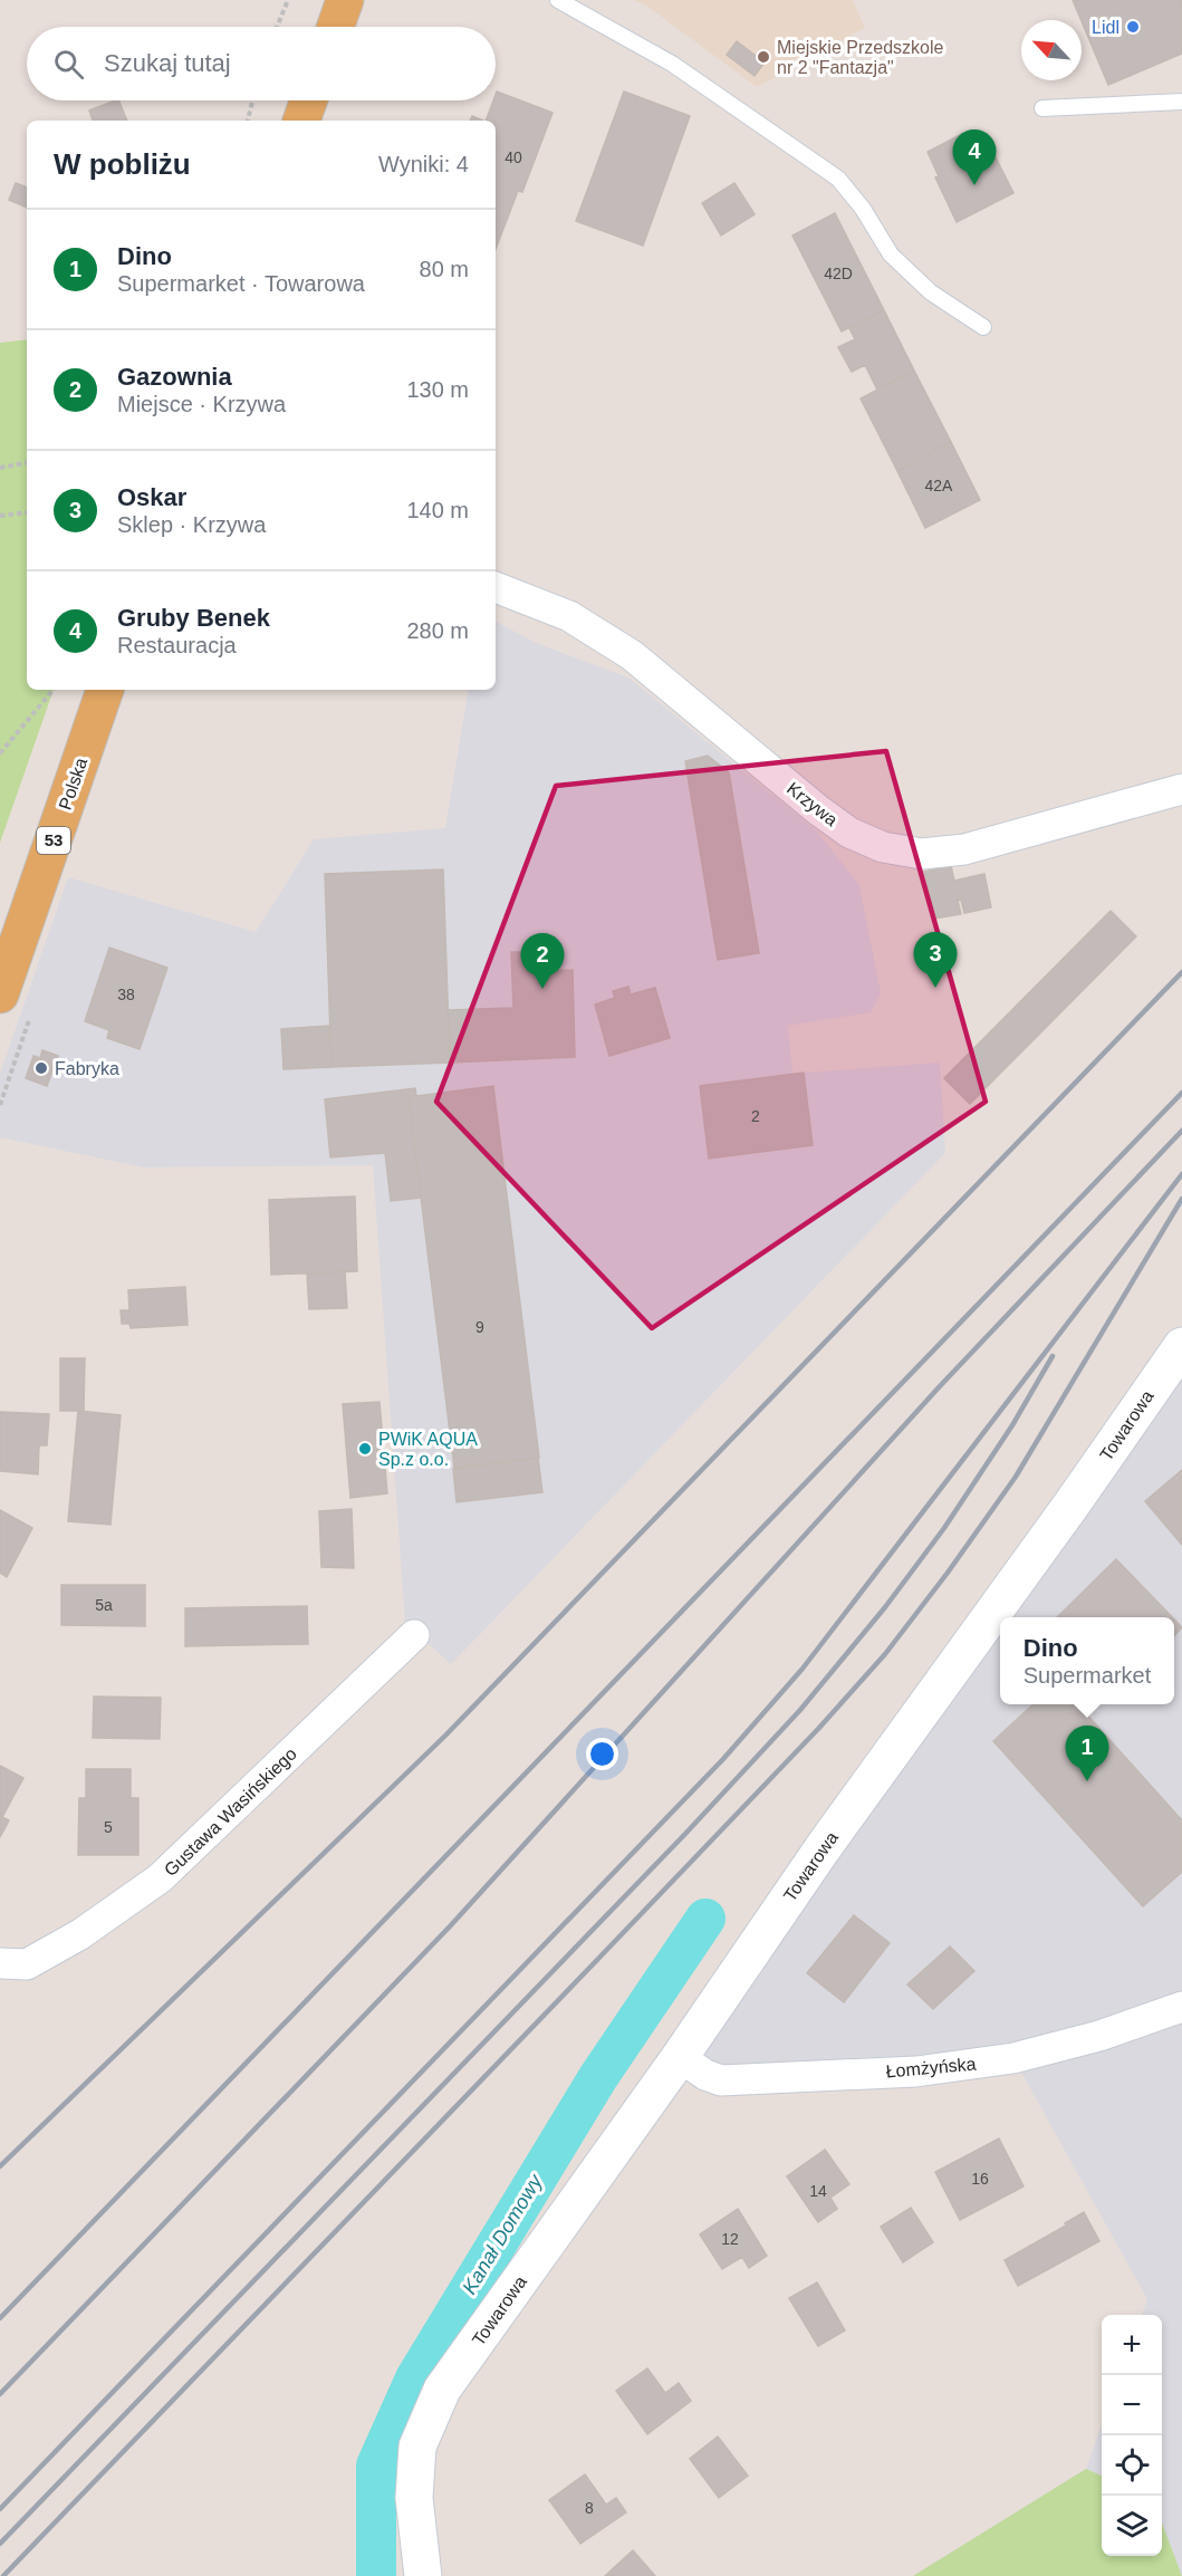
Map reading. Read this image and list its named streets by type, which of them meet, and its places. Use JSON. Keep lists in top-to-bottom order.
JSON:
{
  "streets": {
    "main road": ["Polska", "53"],
    "street": [
      "Krzywa",
      "Towarowa",
      "Gustawa Wasińskiego",
      "Łomżyńska"
    ]
  },
  "crossings": [
    ["Towarowa", "Łomżyńska"]
  ],
  "water": ["Kanał Domowy"],
  "places": [
    "Lidl",
    "Miejskie Przedszkole nr 2 \"Fantazja\"",
    "Fabryka",
    "PWiK AQUA Sp.z o.o."
  ],
  "house_numbers": [
    "40",
    "42D",
    "42A",
    "38",
    "2",
    "9",
    "5a",
    "5",
    "16",
    "14",
    "12",
    "8"
  ],
  "north": "top left",
  "page": {
    "search": "Szukaj tutaj",
    "heading": ["W pobliżu", "Wyniki: 4"],
    "pins": [
      "4",
      "3",
      "2",
      "1"
    ],
    "list": [
      {
        "mark": "1",
        "name": "Dino",
        "note": "Supermarket · Towarowa",
        "value": "80 m"
      },
      {
        "mark": "2",
        "name": "Gazownia",
        "note": "Miejsce · Krzywa",
        "value": "130 m"
      },
      {
        "mark": "3",
        "name": "Oskar",
        "note": "Sklep · Krzywa",
        "value": "140 m"
      },
      {
        "mark": "4",
        "name": "Gruby Benek",
        "note": "Restauracja",
        "value": "280 m"
      }
    ],
    "popup": ["Dino", "Supermarket"],
    "map_buttons": ["+", "−"]
  }
}
